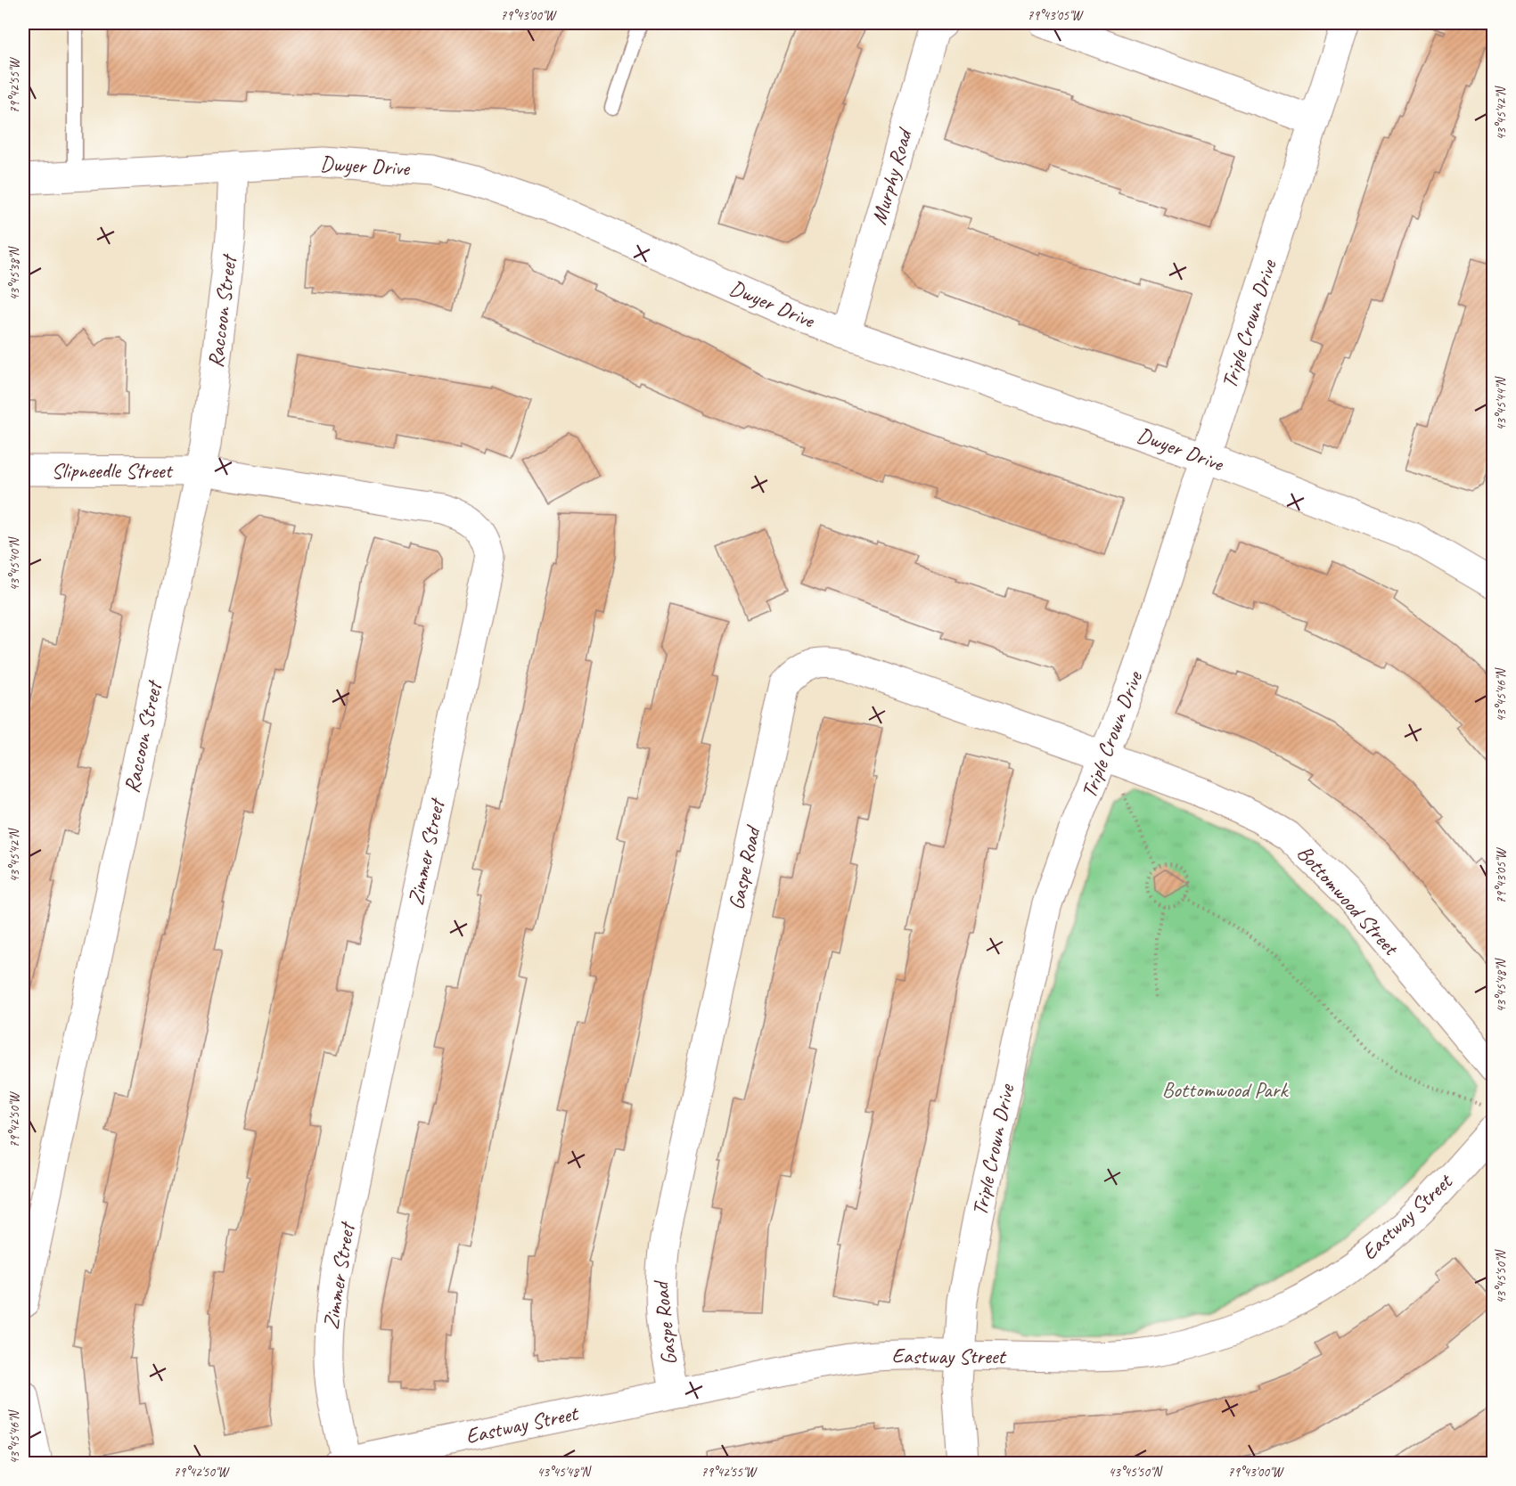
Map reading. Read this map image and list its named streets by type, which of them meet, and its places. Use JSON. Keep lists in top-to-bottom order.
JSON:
{
  "streets": {
    "street": [
      "Dwyer Drive",
      "Murphy Road",
      "Raccoon Street",
      "Triple Crown Drive",
      "Slipneedle Street",
      "Zimmer Street",
      "Gaspe Road",
      "Bottomwood Street",
      "Eastway Street"
    ]
  },
  "crossings": [
    ["Dwyer Drive", "Murphy Road"],
    ["Dwyer Drive", "Raccoon Street"],
    ["Dwyer Drive", "Triple Crown Drive"],
    ["Raccoon Street", "Slipneedle Street"],
    ["Raccoon Street", "Zimmer Street"],
    ["Triple Crown Drive", "Gaspe Road"],
    ["Triple Crown Drive", "Bottomwood Street"],
    ["Triple Crown Drive", "Eastway Street"],
    ["Slipneedle Street", "Zimmer Street"],
    ["Zimmer Street", "Eastway Street"],
    ["Gaspe Road", "Bottomwood Street"],
    ["Gaspe Road", "Eastway Street"]
  ],
  "parks": ["Bottomwood Park"],
  "coordinates": [
    "79°43'00\"W",
    "79°43'05\"W",
    "79°42'55\"W",
    "43°45'42\"N",
    "43°45'38\"N",
    "43°45'44\"N",
    "43°45'40\"N",
    "43°45'46\"N",
    "43°45'48\"N",
    "79°42'50\"W",
    "43°45'50\"N"
  ]
}
